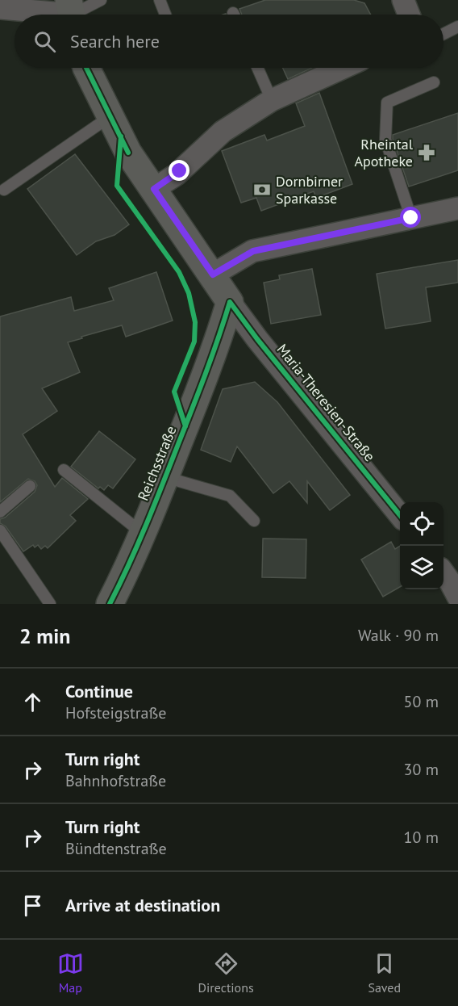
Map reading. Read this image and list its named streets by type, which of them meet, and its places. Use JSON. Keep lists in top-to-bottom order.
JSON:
{
  "streets": {
    "main road": ["Reichsstraße"],
    "street": ["Maria-Theresien-Straße"]
  },
  "crossings": [
    ["Maria-Theresien-Straße", "Reichsstraße"]
  ],
  "places": {
    "pharmacy": ["Rheintal Apotheke"],
    "bank": ["Dornbirner Sparkasse"]
  },
  "page": {
    "search": "Search here",
    "heading": ["2 min", "Walk · 90 m"],
    "list": [
      ["Continue", "Hofsteigstraße", "50 m"],
      ["Turn right", "Bahnhofstraße", "30 m"],
      ["Turn right", "Bündtenstraße", "10 m"],
      "Arrive at destination"
    ],
    "nav": ["Map", "Directions", "Saved"]
  }
}
